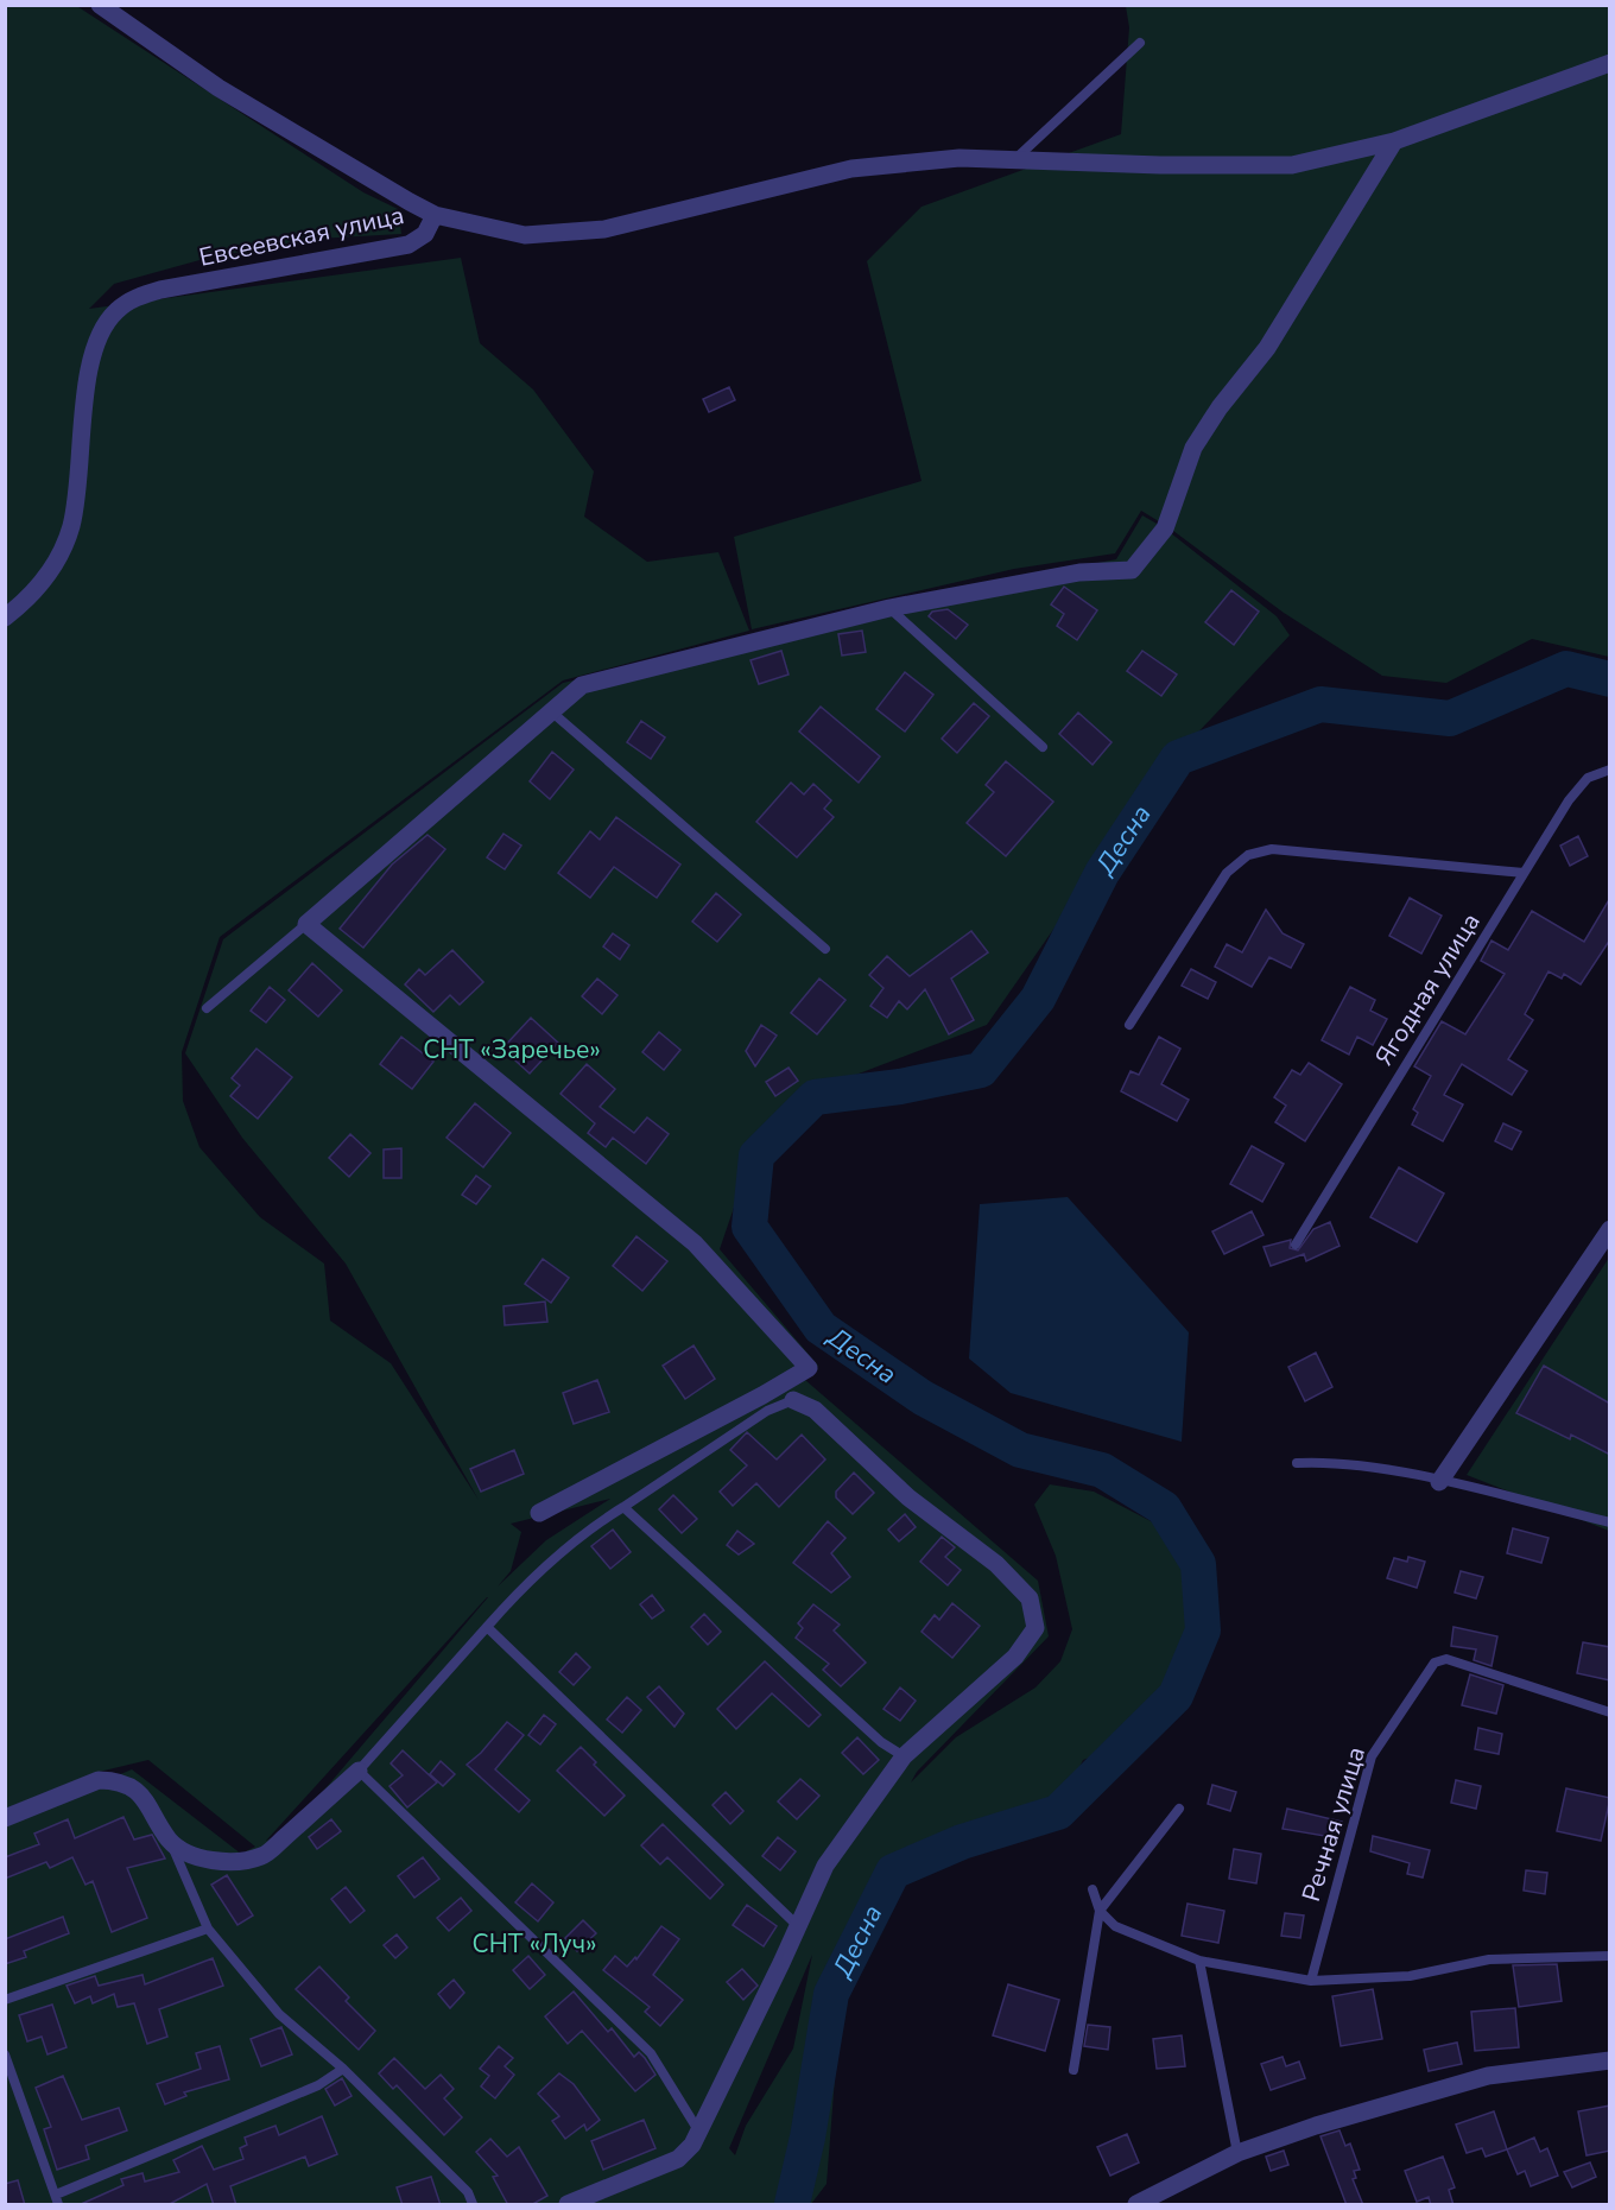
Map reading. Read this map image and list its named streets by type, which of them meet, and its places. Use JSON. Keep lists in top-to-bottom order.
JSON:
{
  "streets": {
    "street": ["Евсеевская улица"],
    "lane": ["Ягодная улица", "Речная улица"]
  },
  "water": ["Десна"],
  "parks": ["СНТ «Заречье»", "СНТ «Луч»"]
}
